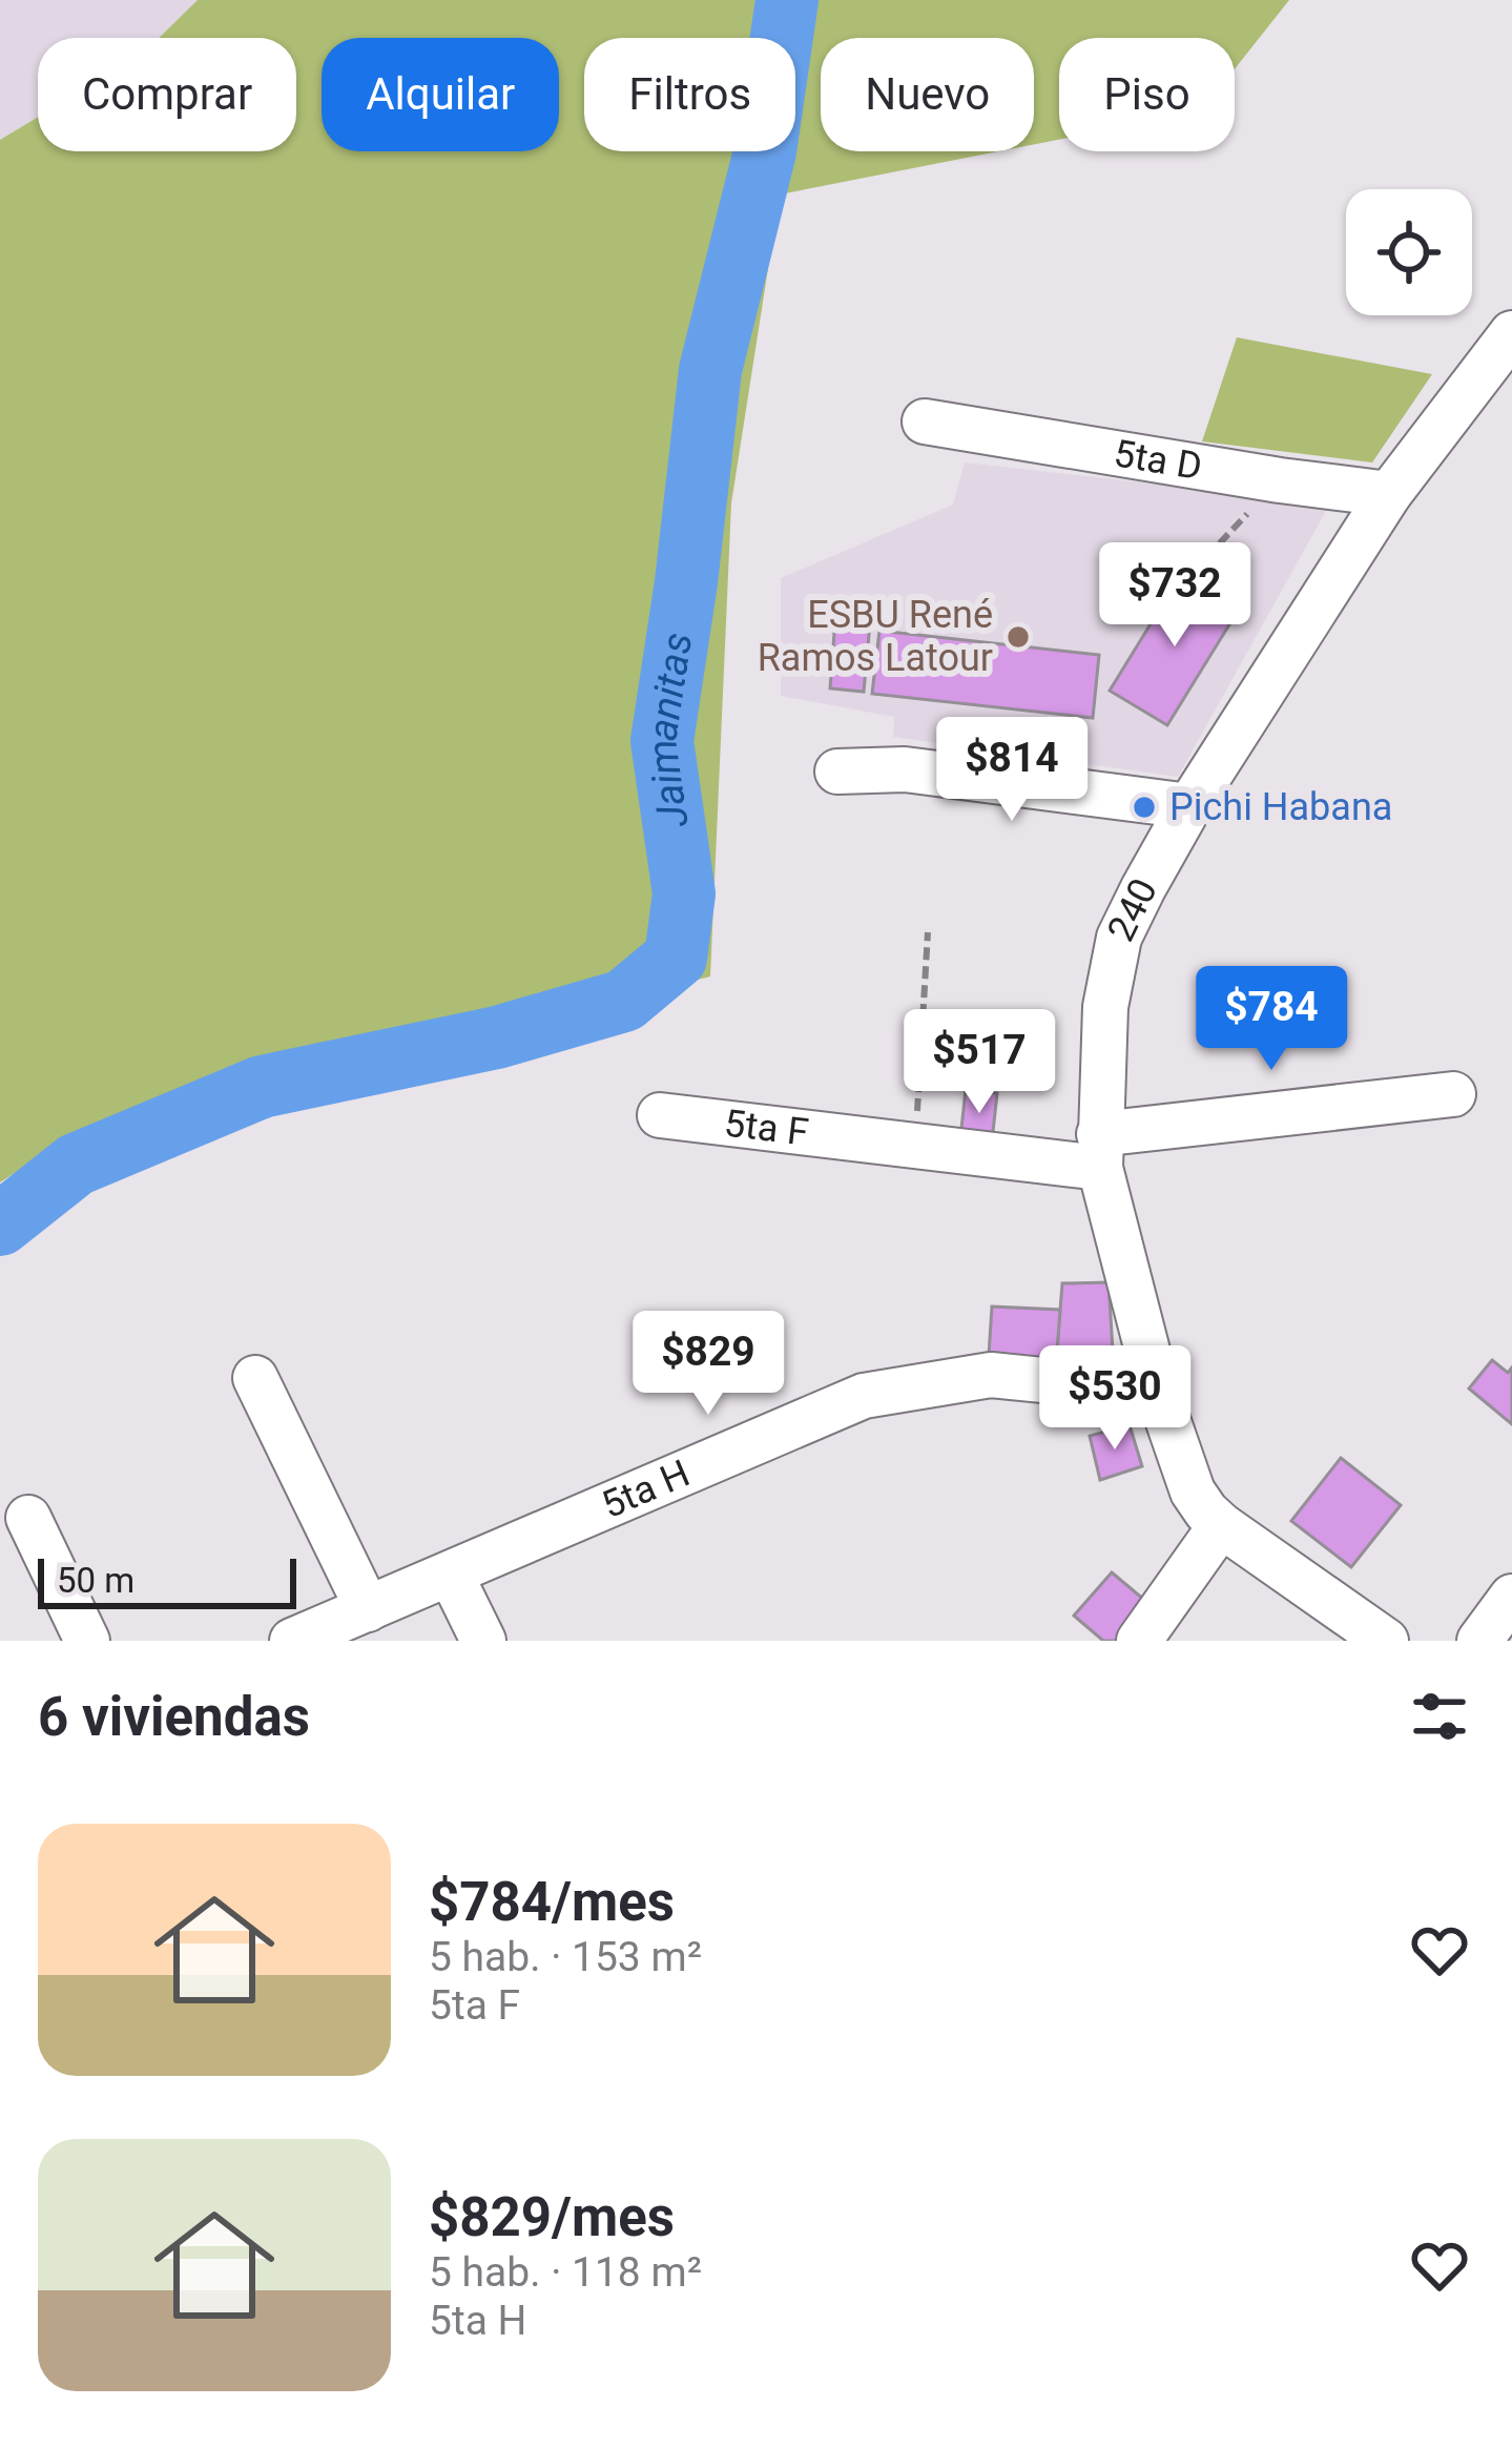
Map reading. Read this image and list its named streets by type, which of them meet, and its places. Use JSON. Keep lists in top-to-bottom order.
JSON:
{
  "streets": {
    "street": [
      "5ta D",
      "240",
      "5ta F",
      "5ta H"
    ]
  },
  "crossings": [
    ["5ta D", "240"],
    ["240", "5ta F"],
    ["240", "5ta H"]
  ],
  "water": ["Jaimanitas"],
  "places": ["ESBU René Ramos Latour", "Pichi Habana"],
  "scale_bar": "50 m",
  "page": {
    "chip": [
      "Comprar",
      "Alquilar",
      "Filtros",
      "Nuevo",
      "Piso"
    ],
    "price": [
      "$732",
      "$814",
      "$784",
      "$517",
      "$829",
      "$530"
    ],
    "scale": "50 m",
    "heading": "6 viviendas",
    "list": [
      {
        "name": "$784/mes",
        "note": "5 hab. · 153 m² · 5ta F"
      },
      {
        "name": "$829/mes",
        "note": "5 hab. · 118 m² · 5ta H"
      }
    ]
  }
}
